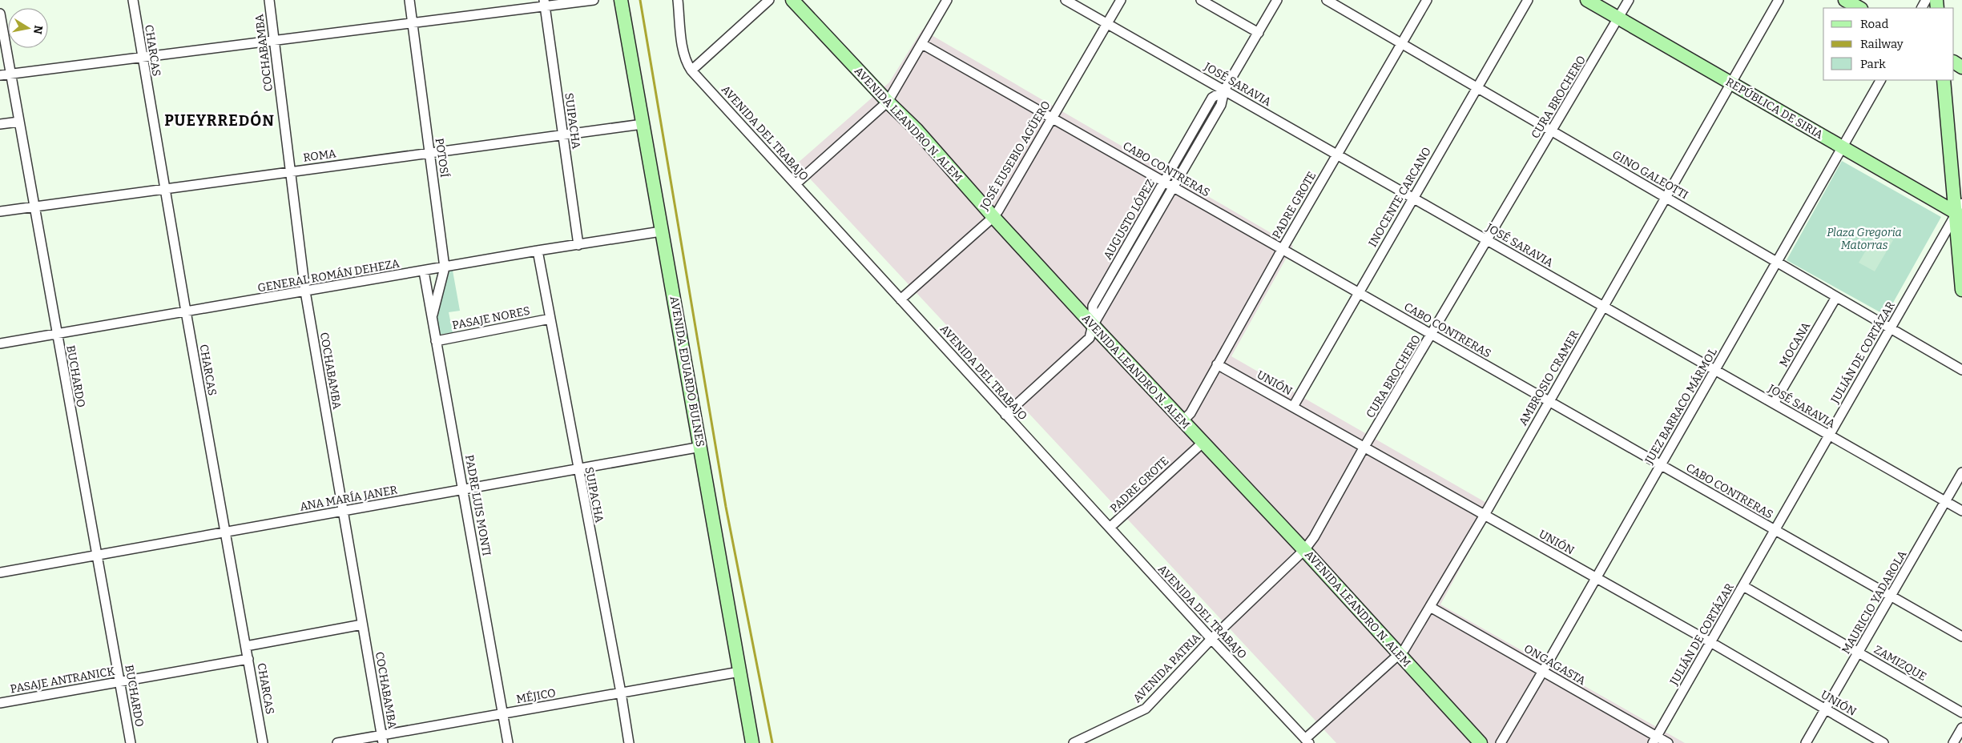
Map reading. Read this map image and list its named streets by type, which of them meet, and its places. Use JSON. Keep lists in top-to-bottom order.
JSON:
{
  "streets": {
    "main road": ["REPÚBLICA DE SIRIA", "AVENIDA LEANDRO N. ALEM", "AVENIDA EDUARDO BULNES"],
    "street": [
      "CHARCAS",
      "COCHABAMBA",
      "JOSÉ SARAVIA",
      "CURA BROCHERO",
      "SUIPACHA",
      "AVENIDA DEL TRABAJO",
      "ROMA",
      "JOSÉ EUSEBIO AGÜERO",
      "POTOSÍ",
      "CABO CONTRERAS",
      "GINO GALEOTTI",
      "INOCENTE CARCANO",
      "PADRE GROTE",
      "AUGUSTO LÓPEZ",
      "GENERAL ROMÁN DEHEZA",
      "PASAJE NORES",
      "MOCANA",
      "JULIÁN DE CORTÁZAR",
      "BUCHARDO",
      "AMBROSIO CRAMER",
      "UNIÓN",
      "JUEZ BARRACO MÁRMOL",
      "ANA MARÍA JANER",
      "PADRE LUIS MONTI",
      "MAURICIO YADAROLA",
      "ZAMIZQUE",
      "ONGAGASTA",
      "AVENIDA PATRIA",
      "PASAJE ANTRANICK",
      "MÉJICO"
    ]
  },
  "crossings": [
    ["CHARCAS", "ROMA"],
    ["CHARCAS", "GENERAL ROMÁN DEHEZA"],
    ["CHARCAS", "ANA MARÍA JANER"],
    ["CHARCAS", "PASAJE ANTRANICK"],
    ["COCHABAMBA", "ROMA"],
    ["COCHABAMBA", "GENERAL ROMÁN DEHEZA"],
    ["COCHABAMBA", "ANA MARÍA JANER"],
    ["COCHABAMBA", "MÉJICO"],
    ["JOSÉ SARAVIA", "CURA BROCHERO"],
    ["JOSÉ SARAVIA", "JOSÉ EUSEBIO AGÜERO"],
    ["JOSÉ SARAVIA", "INOCENTE CARCANO"],
    ["JOSÉ SARAVIA", "PADRE GROTE"],
    ["JOSÉ SARAVIA", "AUGUSTO LÓPEZ"],
    ["JOSÉ SARAVIA", "MOCANA"],
    ["JOSÉ SARAVIA", "JULIÁN DE CORTÁZAR"],
    ["JOSÉ SARAVIA", "AMBROSIO CRAMER"],
    ["JOSÉ SARAVIA", "JUEZ BARRACO MÁRMOL"],
    ["JOSÉ SARAVIA", "MAURICIO YADAROLA"],
    ["CURA BROCHERO", "REPÚBLICA DE SIRIA"],
    ["CURA BROCHERO", "AVENIDA LEANDRO N. ALEM"],
    ["CURA BROCHERO", "AVENIDA DEL TRABAJO"],
    ["CURA BROCHERO", "CABO CONTRERAS"],
    ["CURA BROCHERO", "GINO GALEOTTI"],
    ["CURA BROCHERO", "UNIÓN"],
    ["CURA BROCHERO", "AVENIDA PATRIA"],
    ["REPÚBLICA DE SIRIA", "JULIÁN DE CORTÁZAR"],
    ["REPÚBLICA DE SIRIA", "AMBROSIO CRAMER"],
    ["REPÚBLICA DE SIRIA", "JUEZ BARRACO MÁRMOL"],
    ["SUIPACHA", "ROMA"],
    ["SUIPACHA", "GENERAL ROMÁN DEHEZA"],
    ["SUIPACHA", "PASAJE NORES"],
    ["SUIPACHA", "ANA MARÍA JANER"],
    ["SUIPACHA", "MÉJICO"],
    ["AVENIDA LEANDRO N. ALEM", "JOSÉ EUSEBIO AGÜERO"],
    ["AVENIDA LEANDRO N. ALEM", "PADRE GROTE"],
    ["AVENIDA LEANDRO N. ALEM", "AUGUSTO LÓPEZ"],
    ["AVENIDA LEANDRO N. ALEM", "AMBROSIO CRAMER"],
    ["AVENIDA DEL TRABAJO", "JOSÉ EUSEBIO AGÜERO"],
    ["AVENIDA DEL TRABAJO", "PADRE GROTE"],
    ["AVENIDA DEL TRABAJO", "AUGUSTO LÓPEZ"],
    ["AVENIDA DEL TRABAJO", "AMBROSIO CRAMER"],
    ["AVENIDA DEL TRABAJO", "AVENIDA PATRIA"],
    ["ROMA", "POTOSÍ"],
    ["ROMA", "AVENIDA EDUARDO BULNES"],
    ["ROMA", "BUCHARDO"],
    ["JOSÉ EUSEBIO AGÜERO", "CABO CONTRERAS"],
    ["POTOSÍ", "GENERAL ROMÁN DEHEZA"],
    ["POTOSÍ", "PADRE LUIS MONTI"],
    ["CABO CONTRERAS", "INOCENTE CARCANO"],
    ["CABO CONTRERAS", "PADRE GROTE"],
    ["CABO CONTRERAS", "AUGUSTO LÓPEZ"],
    ["CABO CONTRERAS", "JULIÁN DE CORTÁZAR"],
    ["CABO CONTRERAS", "AMBROSIO CRAMER"],
    ["CABO CONTRERAS", "JUEZ BARRACO MÁRMOL"],
    ["CABO CONTRERAS", "MAURICIO YADAROLA"],
    ["GINO GALEOTTI", "INOCENTE CARCANO"],
    ["GINO GALEOTTI", "PADRE GROTE"],
    ["GINO GALEOTTI", "MOCANA"],
    ["GINO GALEOTTI", "JULIÁN DE CORTÁZAR"],
    ["GINO GALEOTTI", "AMBROSIO CRAMER"],
    ["GINO GALEOTTI", "JUEZ BARRACO MÁRMOL"],
    ["INOCENTE CARCANO", "UNIÓN"],
    ["PADRE GROTE", "UNIÓN"],
    ["GENERAL ROMÁN DEHEZA", "AVENIDA EDUARDO BULNES"],
    ["GENERAL ROMÁN DEHEZA", "BUCHARDO"],
    ["GENERAL ROMÁN DEHEZA", "PADRE LUIS MONTI"],
    ["PASAJE NORES", "PADRE LUIS MONTI"],
    ["JULIÁN DE CORTÁZAR", "UNIÓN"],
    ["JULIÁN DE CORTÁZAR", "ZAMIZQUE"],
    ["JULIÁN DE CORTÁZAR", "ONGAGASTA"],
    ["AVENIDA EDUARDO BULNES", "ANA MARÍA JANER"],
    ["AVENIDA EDUARDO BULNES", "MÉJICO"],
    ["BUCHARDO", "ANA MARÍA JANER"],
    ["BUCHARDO", "PASAJE ANTRANICK"],
    ["AMBROSIO CRAMER", "UNIÓN"],
    ["AMBROSIO CRAMER", "ONGAGASTA"],
    ["UNIÓN", "JUEZ BARRACO MÁRMOL"],
    ["UNIÓN", "MAURICIO YADAROLA"],
    ["JUEZ BARRACO MÁRMOL", "ONGAGASTA"],
    ["ANA MARÍA JANER", "PADRE LUIS MONTI"],
    ["PADRE LUIS MONTI", "MÉJICO"],
    ["MAURICIO YADAROLA", "ZAMIZQUE"]
  ],
  "districts": ["PUEYRREDÓN"],
  "parks": ["Plaza Gregoria Matorras"],
  "legend": ["Road", "Railway", "Park"],
  "north": "right"
}
